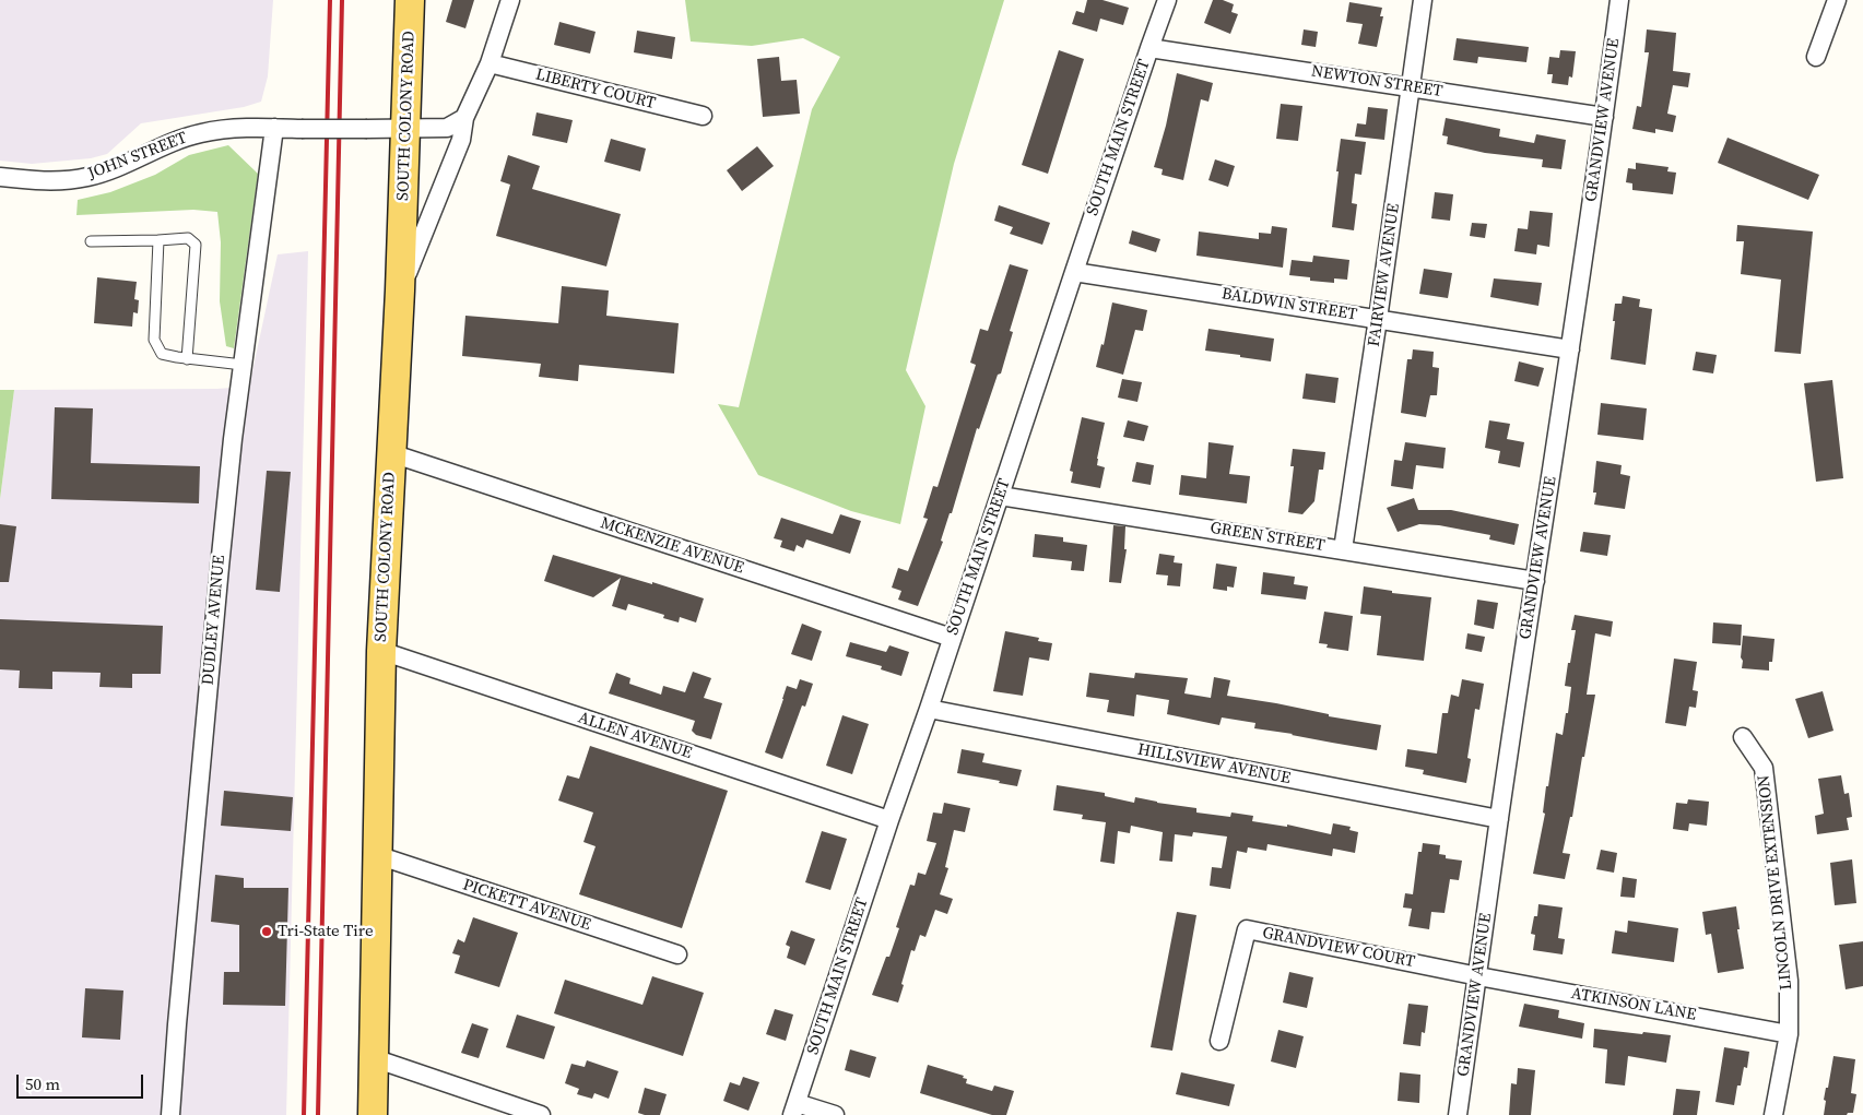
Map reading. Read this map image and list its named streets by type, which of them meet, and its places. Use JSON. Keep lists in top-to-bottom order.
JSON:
{
  "streets": {
    "main road": ["SOUTH COLONY ROAD"],
    "street": [
      "NEWTON STREET",
      "LIBERTY COURT",
      "GRANDVIEW AVENUE",
      "SOUTH MAIN STREET",
      "JOHN STREET",
      "FAIRVIEW AVENUE",
      "BALDWIN STREET",
      "GREEN STREET",
      "MCKENZIE AVENUE",
      "DUDLEY AVENUE",
      "ALLEN AVENUE",
      "HILLSVIEW AVENUE",
      "LINCOLN DRIVE EXTENSION",
      "PICKETT AVENUE",
      "GRANDVIEW COURT",
      "ATKINSON LANE"
    ]
  },
  "crossings": [
    ["NEWTON STREET", "GRANDVIEW AVENUE"],
    ["NEWTON STREET", "SOUTH MAIN STREET"],
    ["NEWTON STREET", "FAIRVIEW AVENUE"],
    ["SOUTH COLONY ROAD", "JOHN STREET"],
    ["SOUTH COLONY ROAD", "MCKENZIE AVENUE"],
    ["SOUTH COLONY ROAD", "ALLEN AVENUE"],
    ["SOUTH COLONY ROAD", "PICKETT AVENUE"],
    ["GRANDVIEW AVENUE", "BALDWIN STREET"],
    ["GRANDVIEW AVENUE", "GREEN STREET"],
    ["GRANDVIEW AVENUE", "HILLSVIEW AVENUE"],
    ["GRANDVIEW AVENUE", "GRANDVIEW COURT"],
    ["GRANDVIEW AVENUE", "ATKINSON LANE"],
    ["SOUTH MAIN STREET", "BALDWIN STREET"],
    ["SOUTH MAIN STREET", "GREEN STREET"],
    ["SOUTH MAIN STREET", "MCKENZIE AVENUE"],
    ["SOUTH MAIN STREET", "ALLEN AVENUE"],
    ["SOUTH MAIN STREET", "HILLSVIEW AVENUE"],
    ["JOHN STREET", "DUDLEY AVENUE"],
    ["FAIRVIEW AVENUE", "BALDWIN STREET"],
    ["FAIRVIEW AVENUE", "GREEN STREET"],
    ["LINCOLN DRIVE EXTENSION", "ATKINSON LANE"],
    ["GRANDVIEW COURT", "ATKINSON LANE"]
  ],
  "places": ["Tri-State Tire"],
  "scale_bar": "50 m"
}
